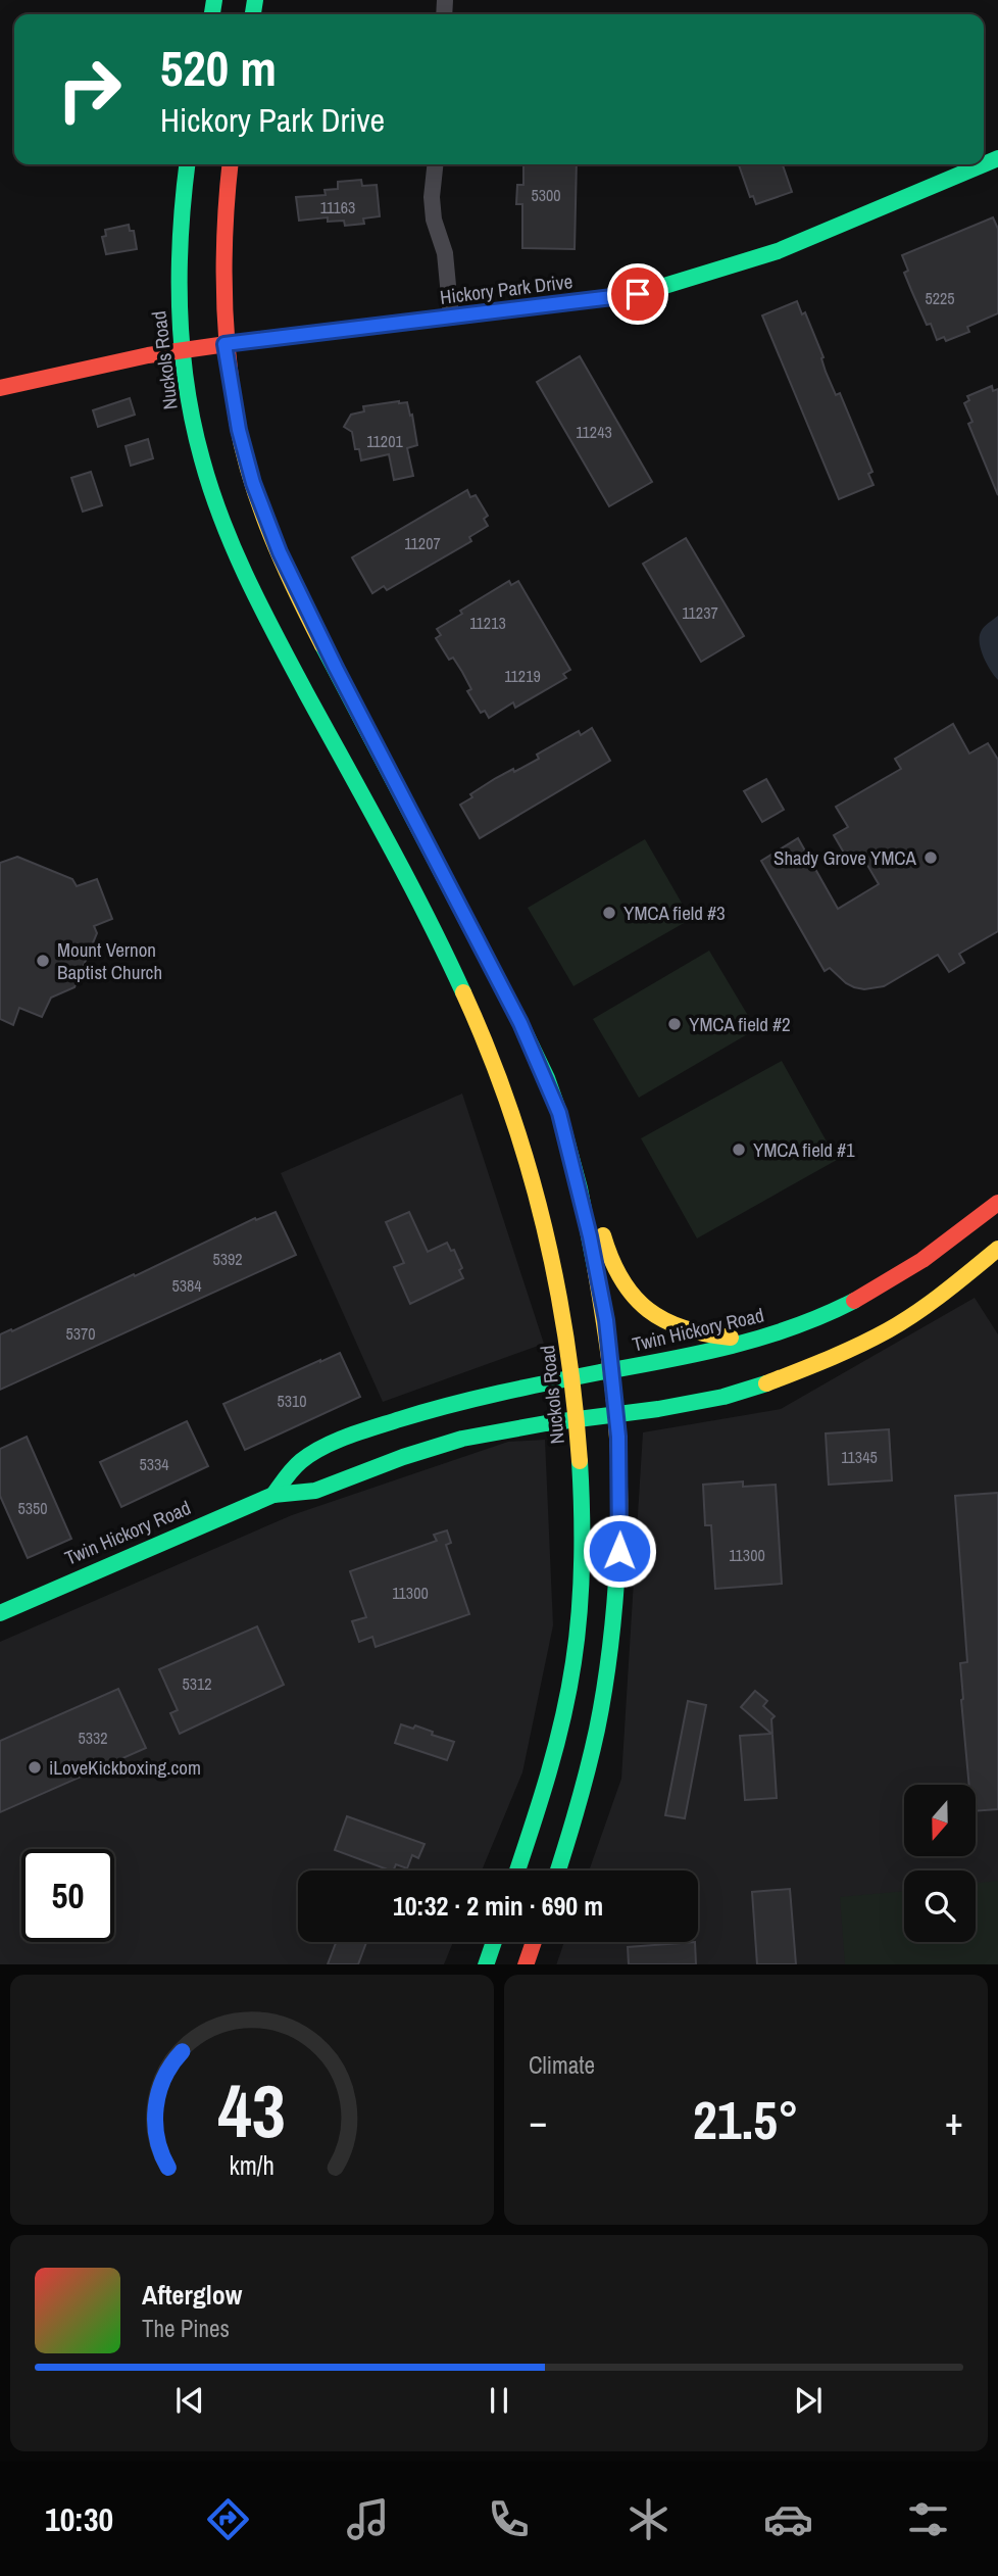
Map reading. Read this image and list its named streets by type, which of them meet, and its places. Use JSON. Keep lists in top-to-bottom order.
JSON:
{
  "streets": {
    "main road": ["Hickory Park Drive", "Nuckols Road", "Twin Hickory Road"]
  },
  "crossings": [
    ["Hickory Park Drive", "Nuckols Road"],
    ["Nuckols Road", "Twin Hickory Road"]
  ],
  "places": [
    "Shady Grove YMCA",
    "YMCA field #3",
    "Mount Vernon Baptist Church",
    "YMCA field #2",
    "YMCA field #1",
    "iLoveKickboxing.com"
  ],
  "house_numbers": [
    "5300",
    "11163",
    "5225",
    "11243",
    "11201",
    "11207",
    "11237",
    "11213",
    "11219",
    "5392",
    "5384",
    "5370",
    "5310",
    "11345",
    "5334",
    "5350",
    "11300",
    "11300",
    "5312",
    "5332"
  ],
  "north": "bottom",
  "page": {
    "turn": ["520 m", "Hickory Park Drive"],
    "limit": "50",
    "trip": "10:32 · 2 min · 690 m",
    "tile": "Climate",
    "heat": ["−", "21.5°", "+"],
    "song": ["Afterglow", "The Pines"],
    "tabs": "10:30",
    "gauge": ["43", "km/h"]
  }
}
